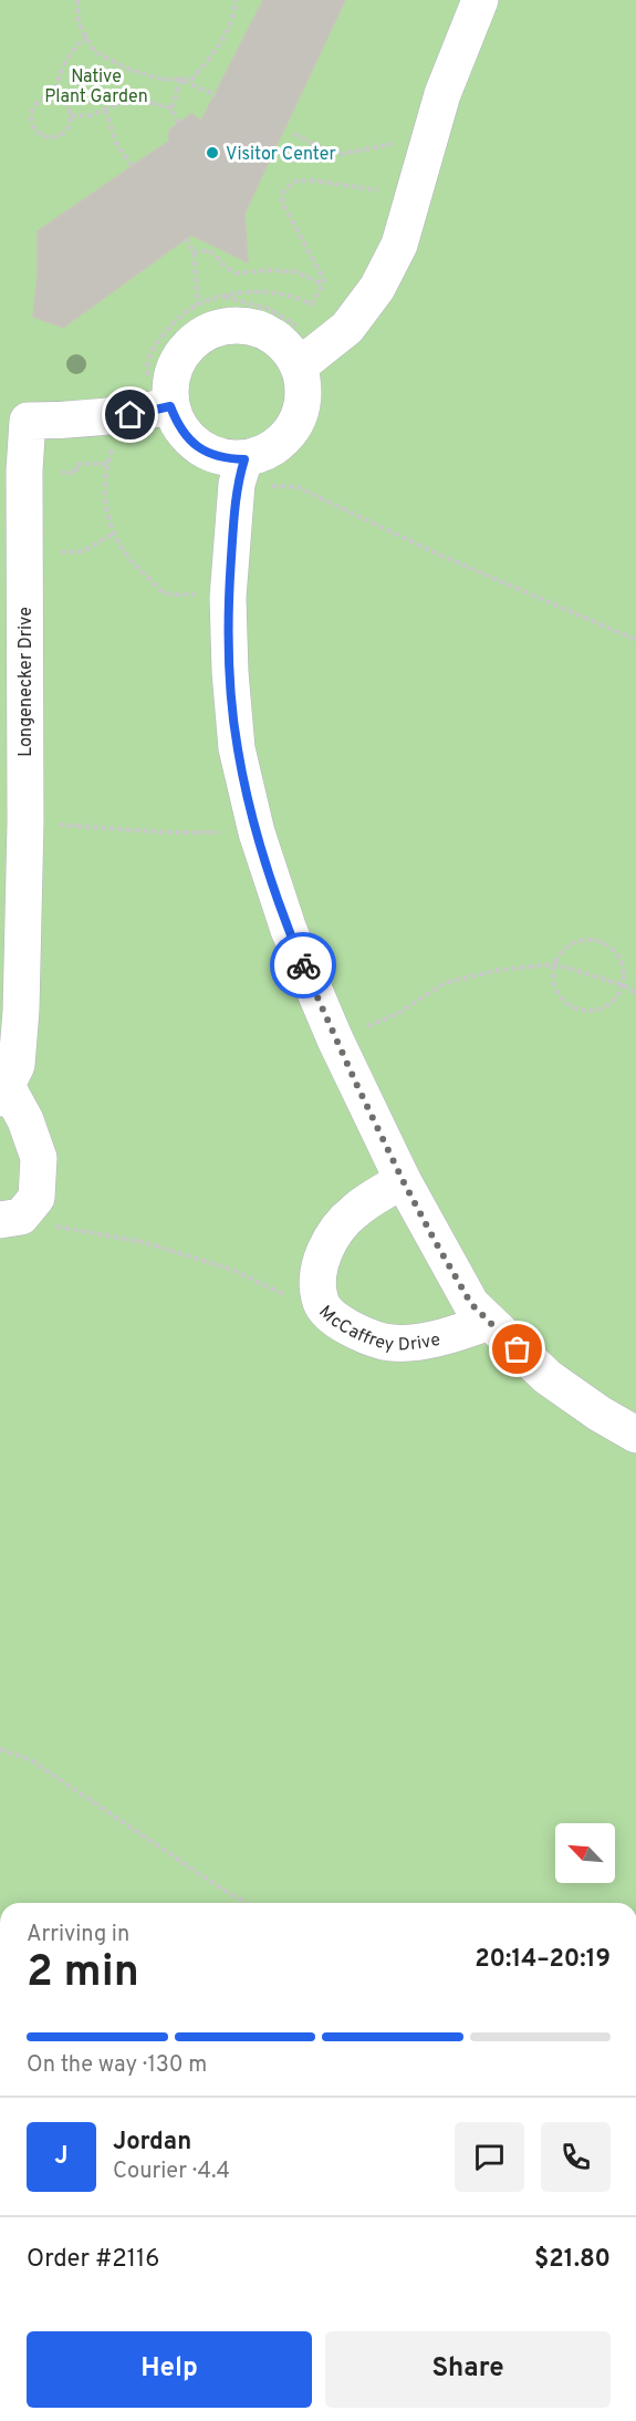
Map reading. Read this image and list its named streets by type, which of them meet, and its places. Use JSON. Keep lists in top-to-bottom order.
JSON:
{
  "streets": {
    "street": ["Longenecker Drive", "McCaffrey Drive"]
  },
  "parks": ["Native Plant Garden"],
  "places": ["Visitor Center"],
  "north": "top left",
  "page": {
    "heading": ["2 min", "Arriving in", "20:14–20:19"],
    "panel": [
      "Jordan",
      "Courier · 4.4",
      "Order #2116",
      "$21.80"
    ],
    "bar": "On the way · 130 m",
    "round": "J",
    "buttons": ["Help", "Share"]
  }
}
